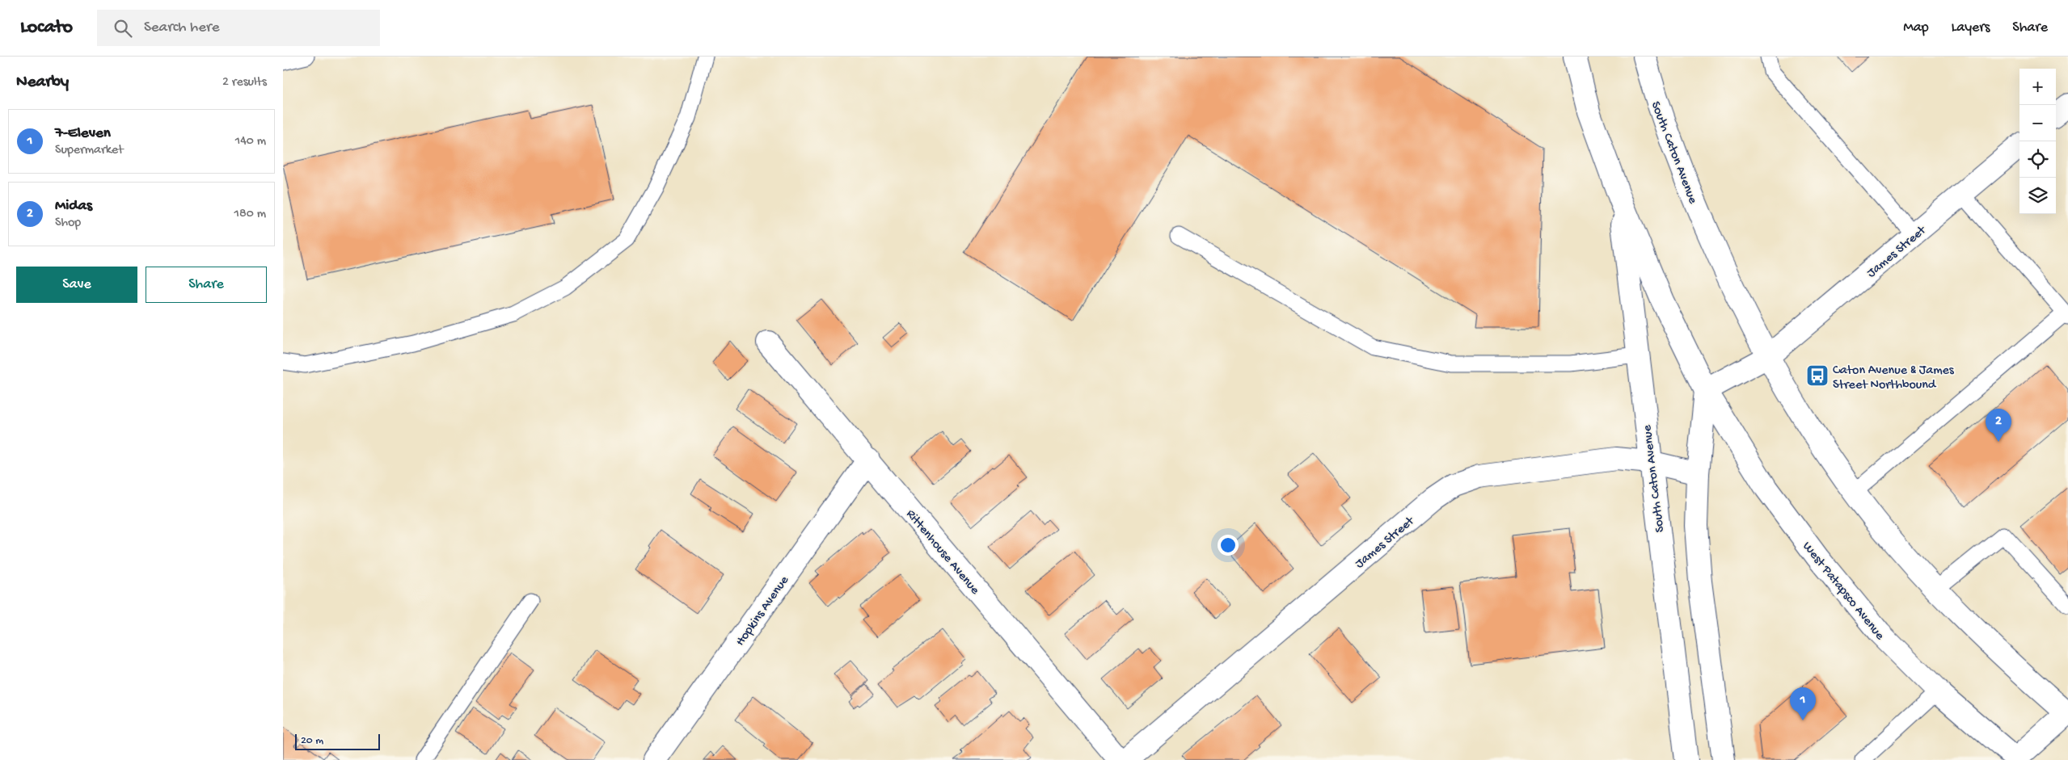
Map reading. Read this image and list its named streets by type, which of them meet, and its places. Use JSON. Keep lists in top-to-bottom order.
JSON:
{
  "streets": {
    "main road": [
      "South Caton Avenue",
      "James Street",
      "Rittenhouse Avenue",
      "West Patapsco Avenue",
      "Hopkins Avenue"
    ]
  },
  "crossings": [
    ["South Caton Avenue", "James Street"],
    ["South Caton Avenue", "West Patapsco Avenue"],
    ["Rittenhouse Avenue", "Hopkins Avenue"]
  ],
  "places": {
    "bus stop": ["Caton Avenue & James Street Northbound"]
  },
  "scale_bar": "20 m",
  "page": {
    "header": "Locato",
    "search": "Search here",
    "nav": ["Map", "Layers", "Share"],
    "heading": ["Nearby", "2 results"],
    "map_buttons": ["+", "−"],
    "list": [
      {
        "mark": "1",
        "name": "7-Eleven",
        "note": "Supermarket",
        "value": "140 m"
      },
      {
        "mark": "2",
        "name": "Midas",
        "note": "Shop",
        "value": "180 m"
      }
    ],
    "buttons": ["Save", "Share"],
    "pins": ["2", "1"],
    "scale": "20 m"
  }
}
